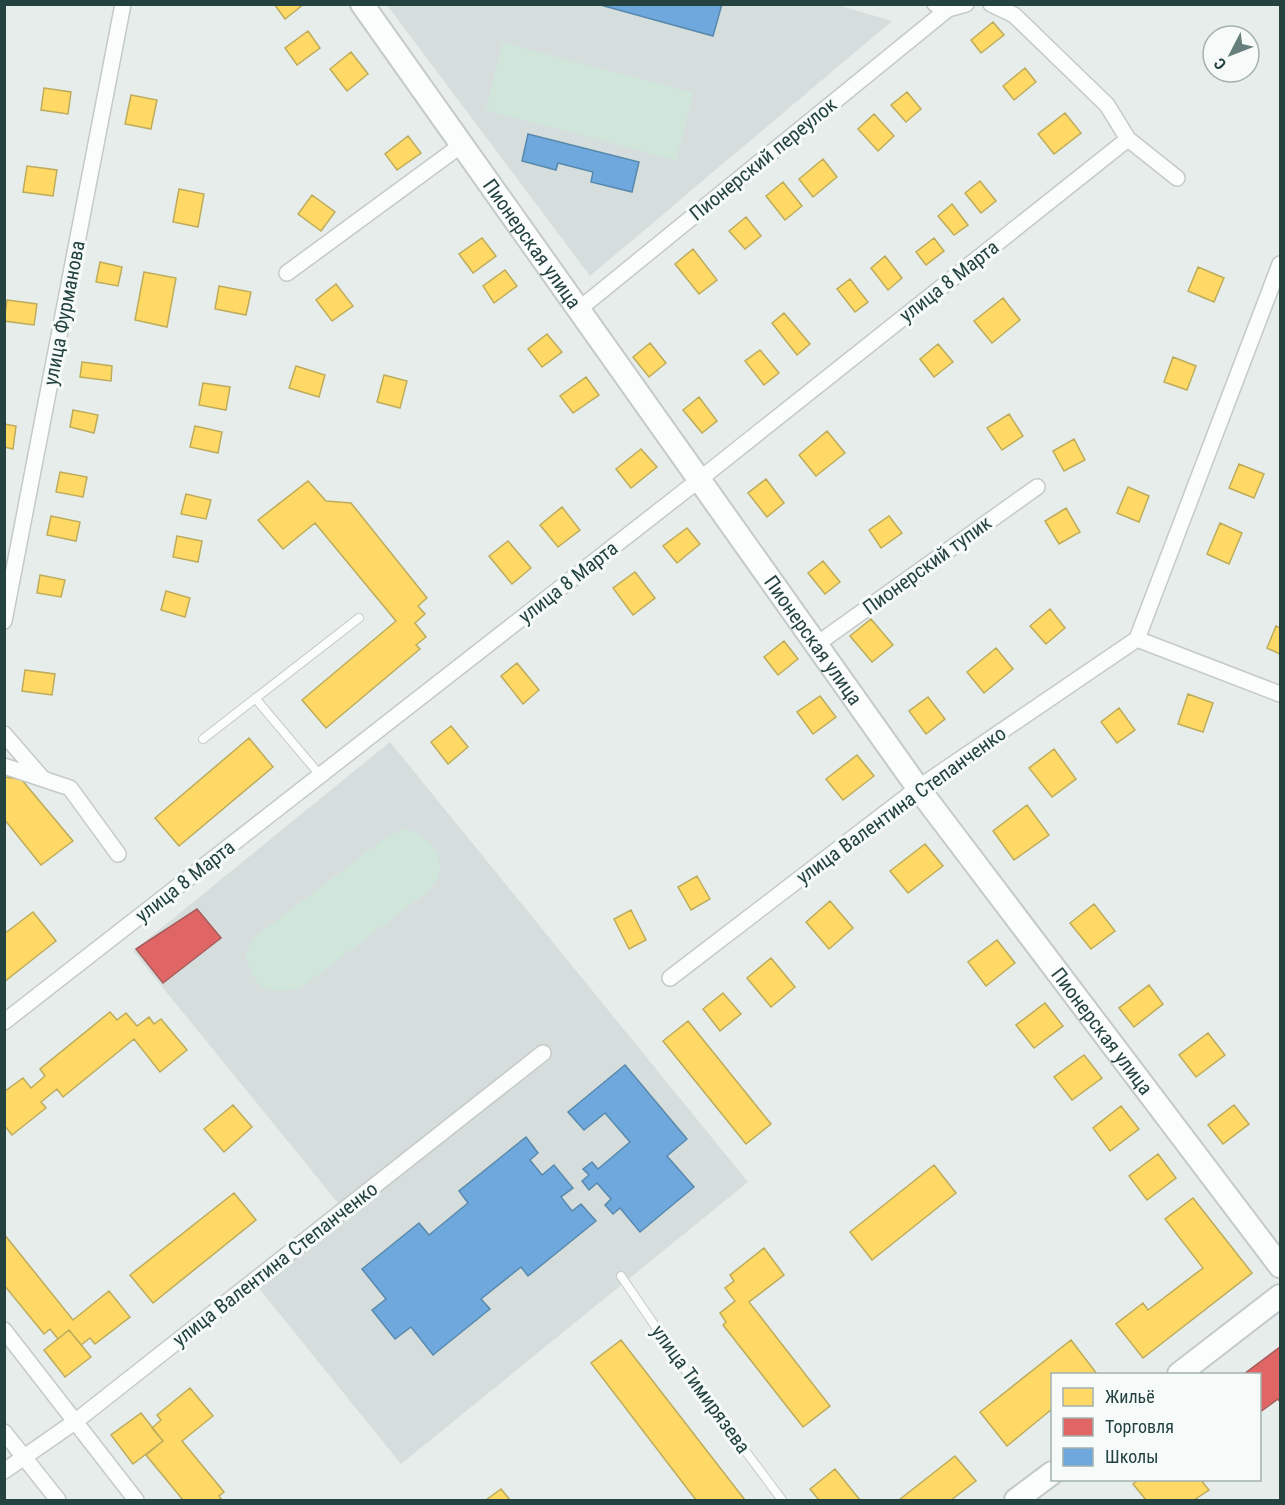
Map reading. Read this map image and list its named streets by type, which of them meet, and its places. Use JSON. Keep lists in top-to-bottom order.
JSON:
{
  "streets": {
    "street": [
      "Пионерский переулок",
      "Пионерская улица",
      "улица 8 Марта",
      "улица Фурманова",
      "Пионерский тупик",
      "улица Валентина Степанченко"
    ],
    "lane": ["улица Тимирязева"]
  },
  "crossings": [
    ["Пионерский переулок", "Пионерская улица"],
    ["Пионерская улица", "улица 8 Марта"],
    ["Пионерская улица", "Пионерский тупик"],
    ["Пионерская улица", "улица Валентина Степанченко"]
  ],
  "legend": ["Жильё", "Торговля", "Школы"],
  "north": "bottom left"
}
